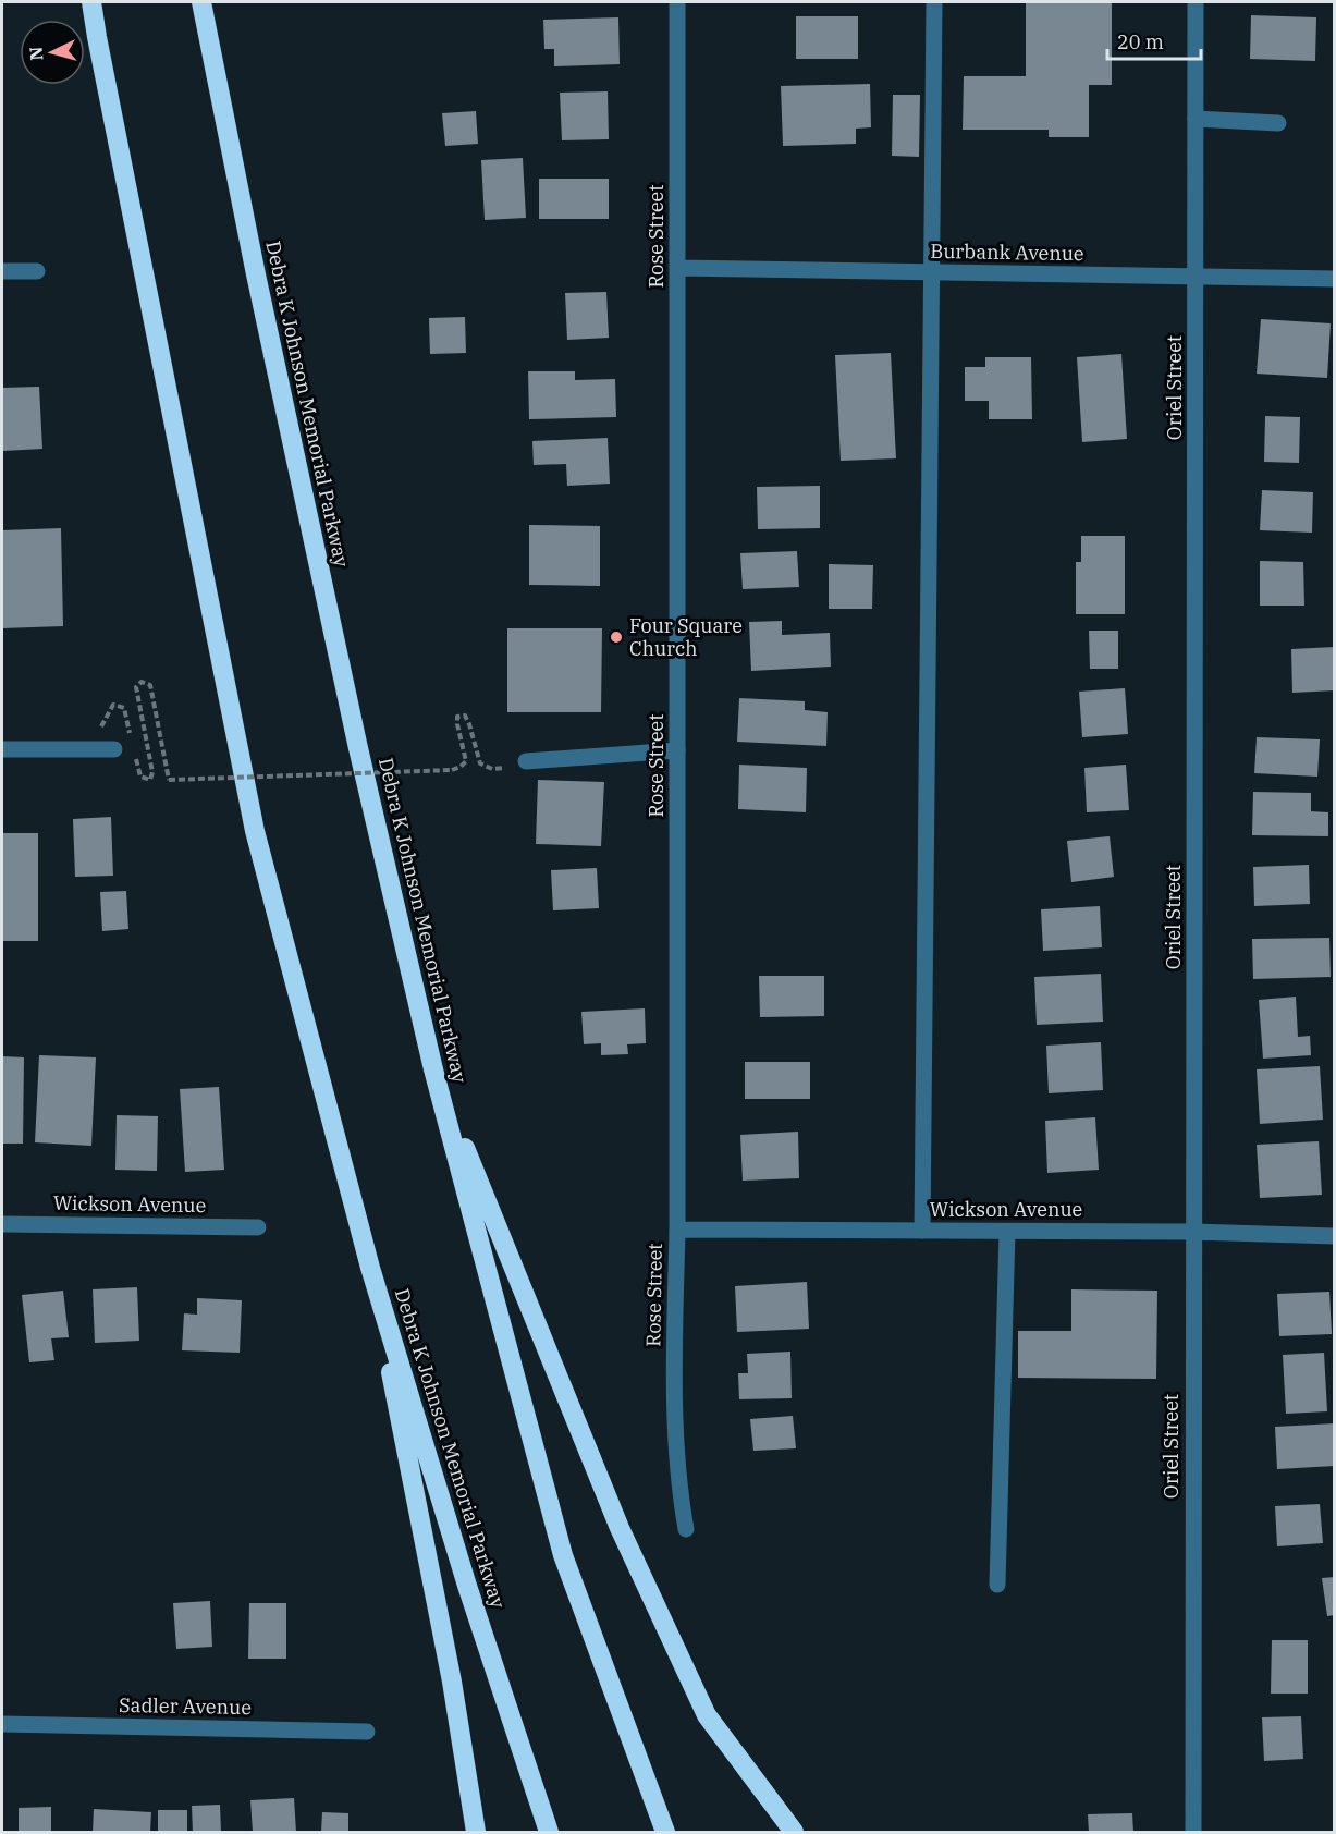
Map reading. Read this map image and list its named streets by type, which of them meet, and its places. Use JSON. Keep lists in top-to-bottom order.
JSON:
{
  "streets": {
    "highway": ["Debra K Johnson Memorial Parkway"],
    "street": [
      "Rose Street",
      "Burbank Avenue",
      "Oriel Street",
      "Wickson Avenue",
      "Sadler Avenue"
    ]
  },
  "crossings": [
    ["Rose Street", "Burbank Avenue"],
    ["Rose Street", "Wickson Avenue"],
    ["Burbank Avenue", "Oriel Street"],
    ["Oriel Street", "Wickson Avenue"]
  ],
  "places": ["Four Square Church"],
  "scale_bar": "20 m",
  "north": "left"
}
